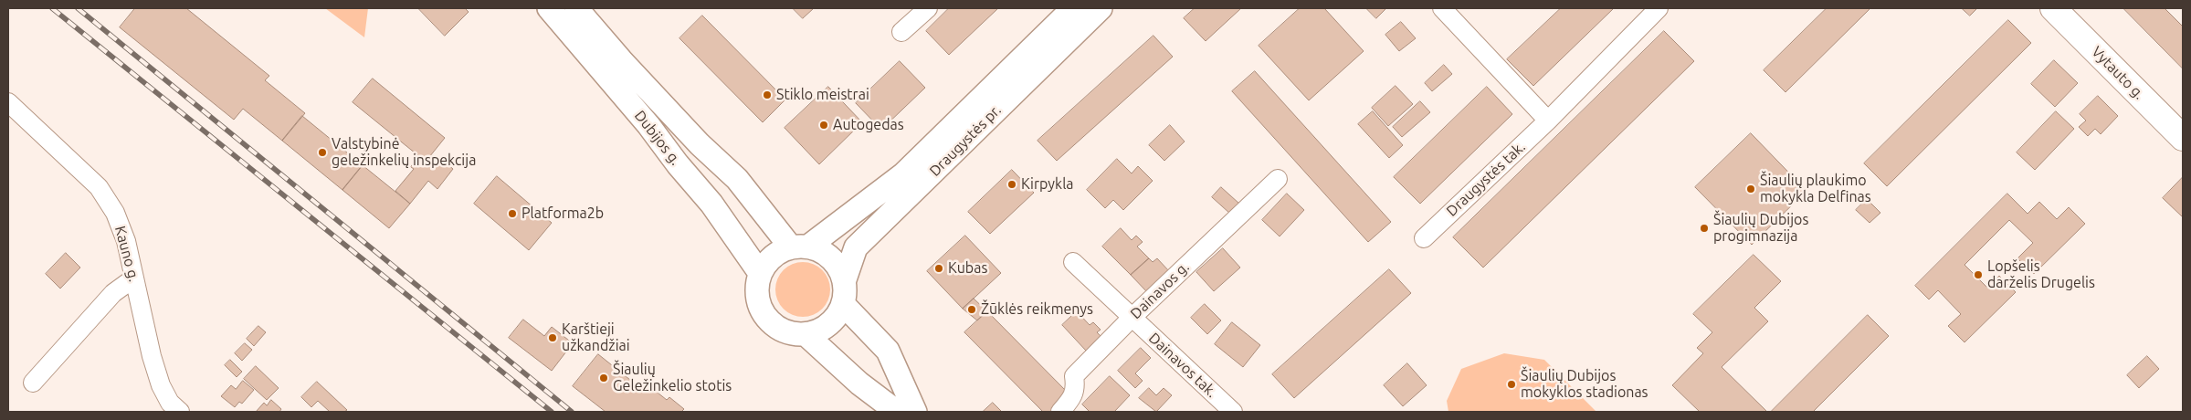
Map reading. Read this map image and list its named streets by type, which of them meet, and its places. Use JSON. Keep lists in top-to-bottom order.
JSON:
{
  "streets": {
    "highway": ["Vytauto g."],
    "main road": ["Dubijos g.", "Draugystės pr."],
    "street": [
      "Draugystės tak.",
      "Kauno g.",
      "Dainavos g.",
      "Dainavos tak."
    ]
  },
  "crossings": [
    ["Dubijos g.", "Draugystės pr."],
    ["Dainavos g.", "Dainavos tak."]
  ],
  "places": [
    "Stiklo meistrai",
    "Autogedas",
    "Valstybinė geležinkelių inspekcija",
    "Kirpykla",
    "Šiaulių plaukimo mokykla Delfinas",
    "Platforma2b",
    "Šiaulių Dubijos progimnazija",
    "Kubas",
    "Lopšelis darželis Drugelis",
    "Žūklės reikmenys",
    "Karštieji užkandžiai",
    "Šiaulių Geležinkelio stotis",
    "Šiaulių Dubijos mokyklos stadionas"
  ]
}
